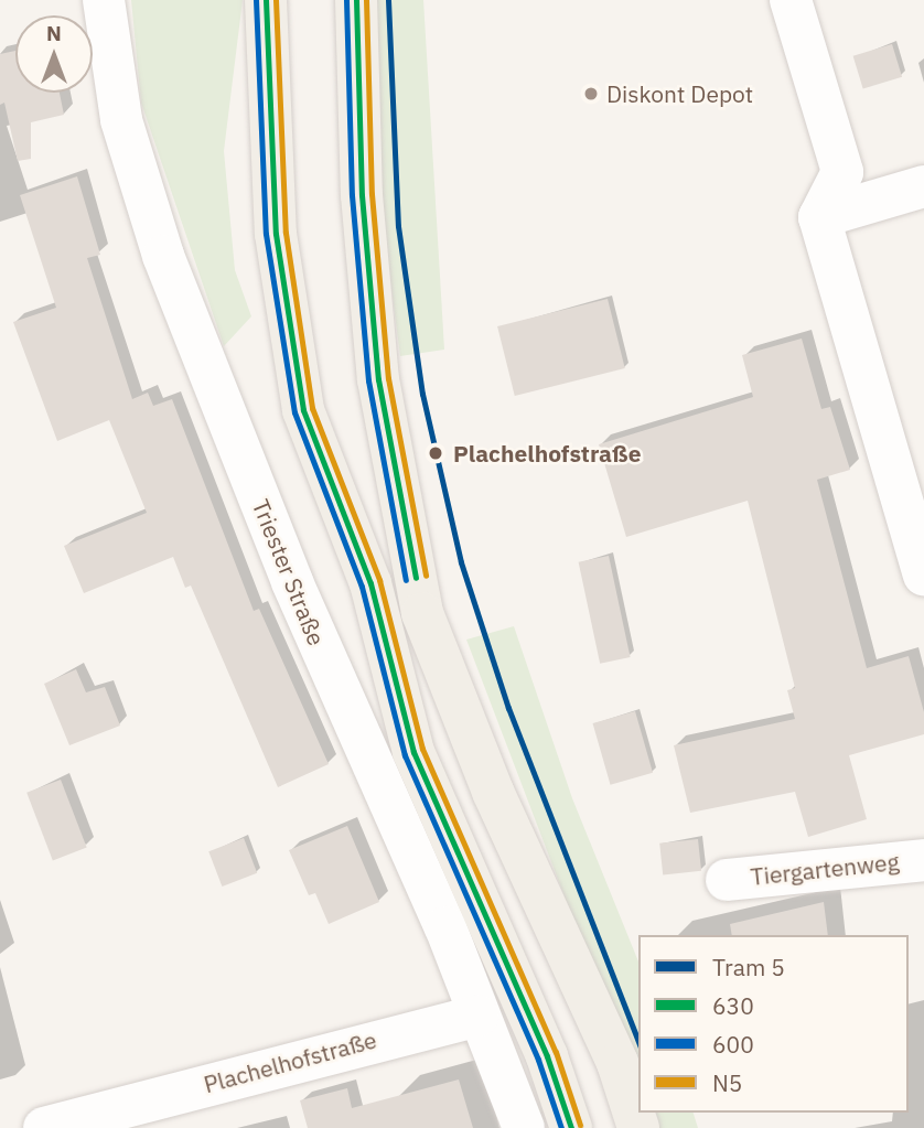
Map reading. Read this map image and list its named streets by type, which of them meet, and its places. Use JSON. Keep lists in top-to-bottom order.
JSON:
{
  "streets": {
    "street": ["Triester Straße", "Tiergartenweg", "Plachelhofstraße"]
  },
  "crossings": [
    ["Triester Straße", "Plachelhofstraße"]
  ],
  "places": ["Diskont Depot", "Plachelhofstraße"],
  "lines": [
    "tram line 5",
    "transit line 630",
    "transit line 600",
    "transit line N5"
  ],
  "legend": [
    "Tram 5",
    "630",
    "600",
    "N5"
  ],
  "north": "top"
}
